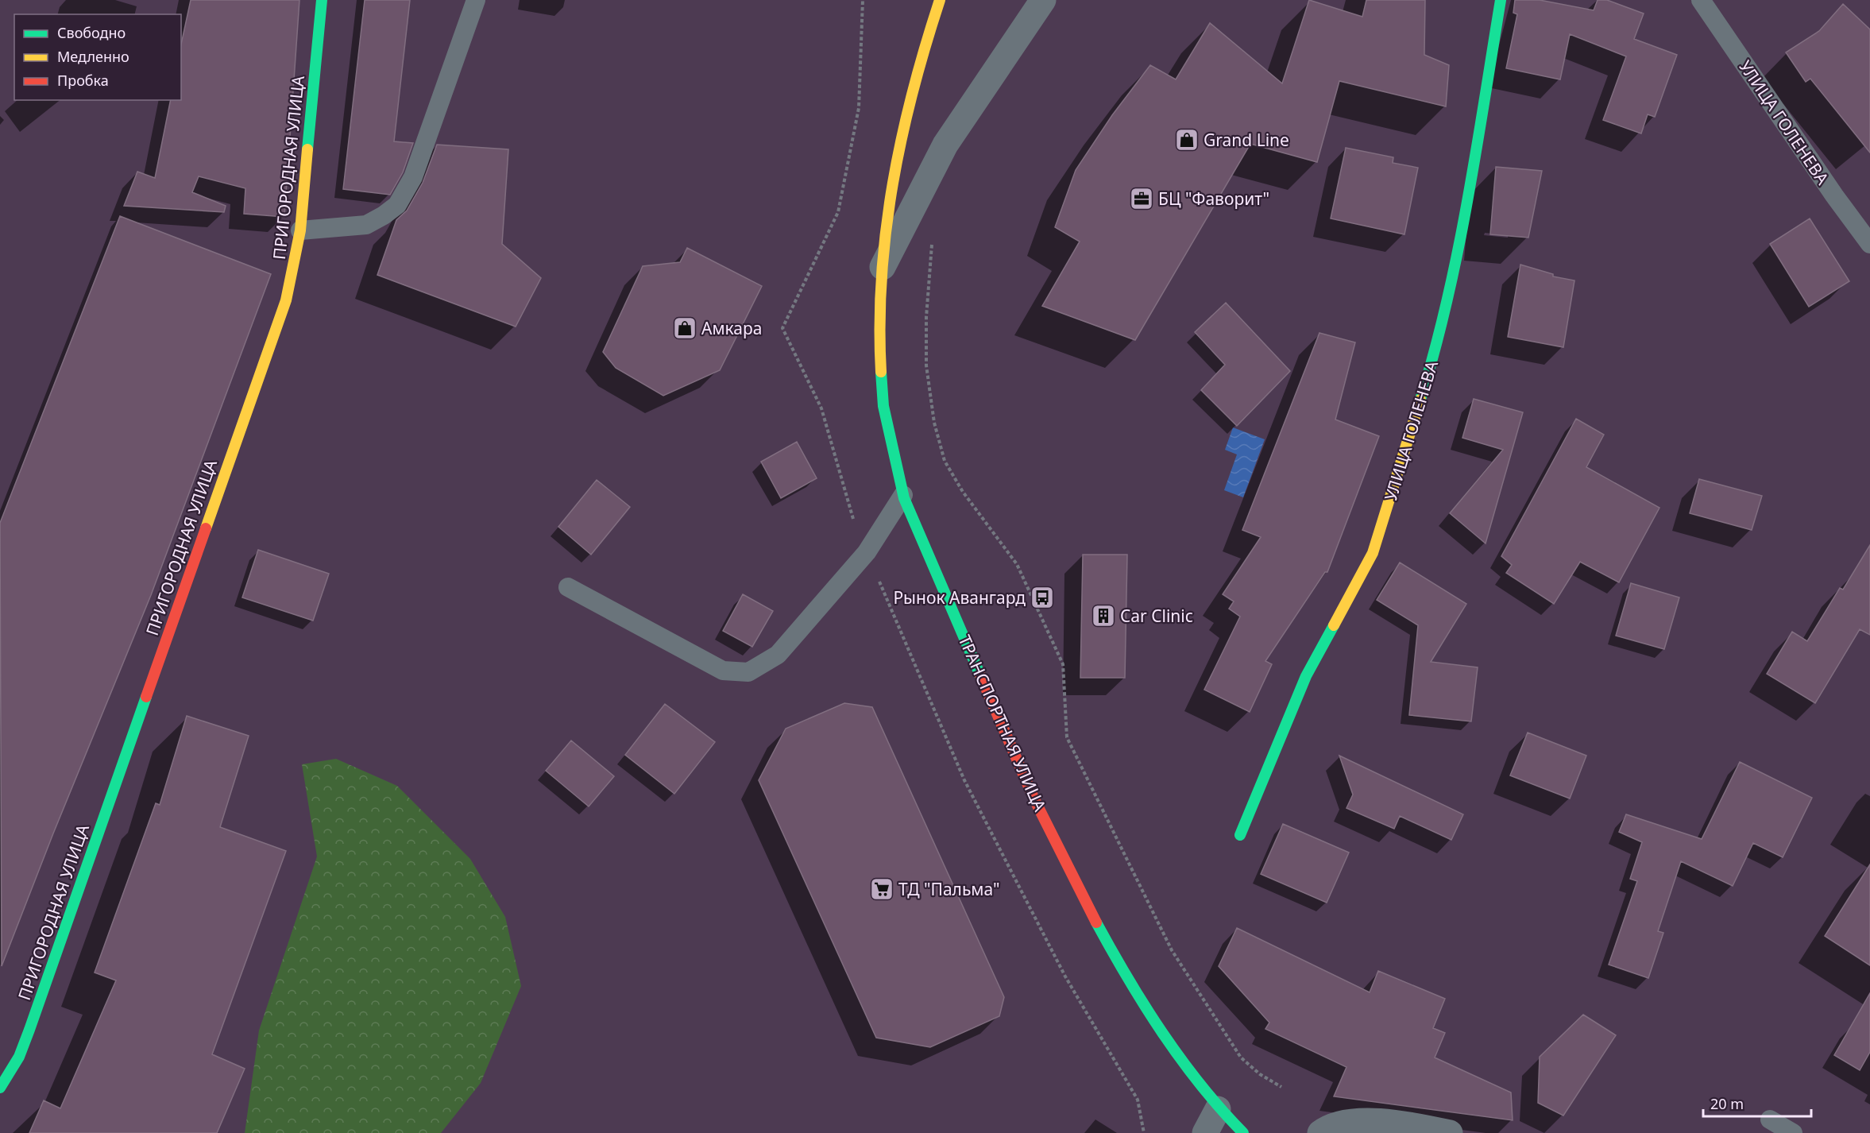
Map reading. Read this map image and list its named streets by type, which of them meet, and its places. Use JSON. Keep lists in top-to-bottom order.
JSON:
{
  "streets": {
    "street": ["УЛИЦА ГОЛЕНЕВА", "ПРИГОРОДНАЯ УЛИЦА", "ТРАНСПОРТНАЯ УЛИЦА"]
  },
  "places": {
    "shop": ["Grand Line", "Амкара"],
    "office": ["БЦ \"Фаворит\""],
    "bus stop": ["Рынок Авангард"],
    "building": ["Car Clinic"],
    "supermarket": ["ТД \"Пальма\""]
  },
  "legend": ["Свободно", "Медленно", "Пробка"],
  "scale_bar": "20 m"
}
